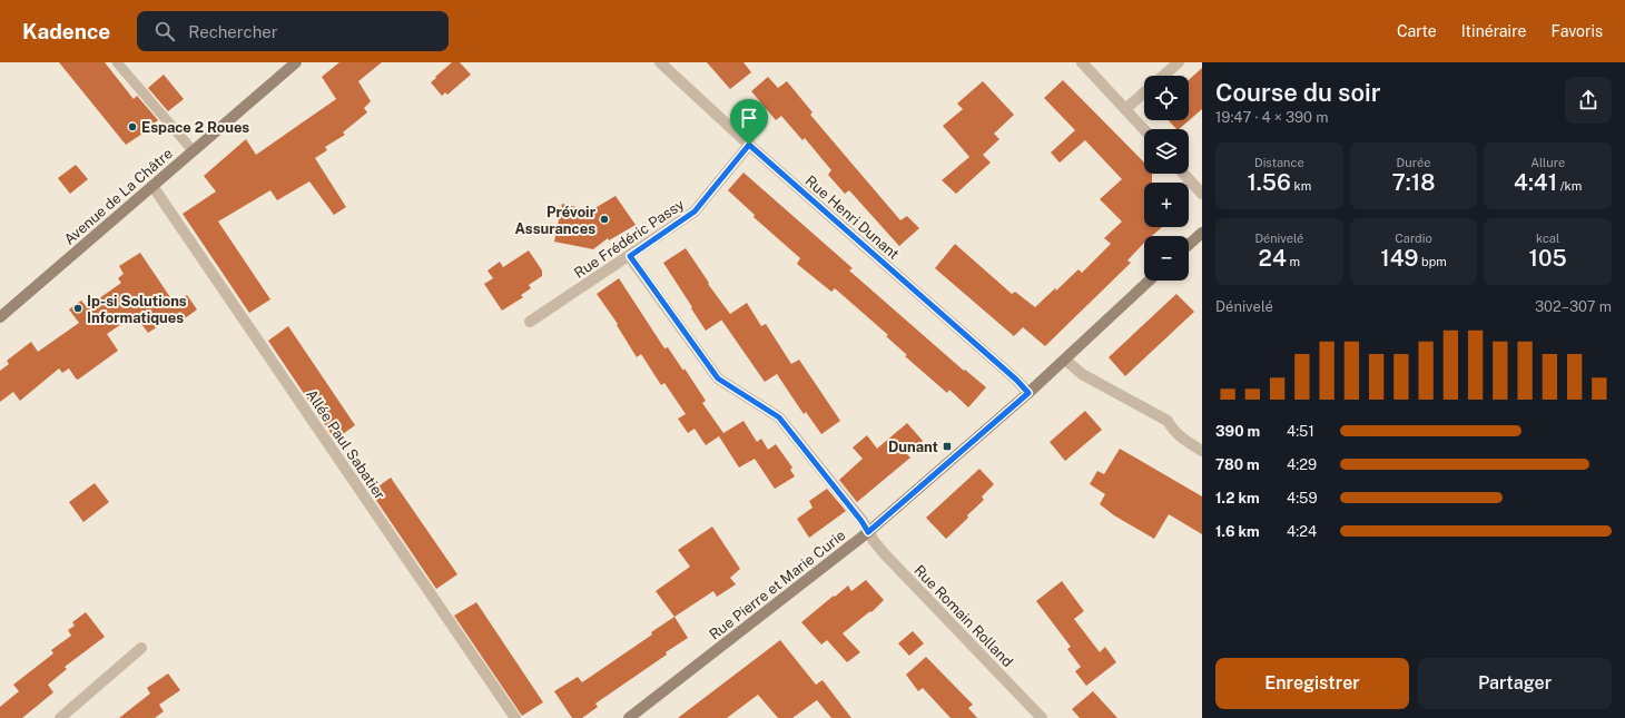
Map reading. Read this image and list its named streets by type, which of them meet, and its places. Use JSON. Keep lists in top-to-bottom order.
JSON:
{
  "streets": {
    "street": [
      "Avenue de La Châtre",
      "Rue Henri Dunant",
      "Rue Frédéric Passy",
      "Allée Paul Sabatier",
      "Rue Pierre et Marie Curie",
      "Rue Romain Rolland"
    ]
  },
  "crossings": [
    ["Avenue de La Châtre", "Allée Paul Sabatier"],
    ["Rue Henri Dunant", "Rue Frédéric Passy"],
    ["Rue Henri Dunant", "Rue Pierre et Marie Curie"],
    ["Rue Frédéric Passy", "Rue Romain Rolland"],
    ["Rue Pierre et Marie Curie", "Rue Romain Rolland"]
  ],
  "places": {
    "other": ["Espace 2 Roues", "Prévoir Assurances", "Ip-si Solutions Informatiques"],
    "transit": ["Dunant"]
  },
  "page": {
    "header": "Kadence",
    "search": "Rechercher",
    "nav": ["Carte", "Itinéraire", "Favoris"],
    "heading": ["Course du soir", "19:47 · 4 × 390 m"],
    "map_buttons": ["+", "−"],
    "stats": [
      ["Distance", "1.56 km"],
      ["Durée", "7:18"],
      ["Allure", "4:41 /km"],
      ["Dénivelé", "24 m"],
      ["Cardio", "149 bpm"],
      ["kcal", "105"]
    ],
    "chart": ["Dénivelé", "302–307 m"],
    "list": [
      {
        "name": "390 m",
        "note": "4:51"
      },
      {
        "name": "780 m",
        "note": "4:29"
      },
      {
        "name": "1.2 km",
        "note": "4:59"
      },
      {
        "name": "1.6 km",
        "note": "4:24"
      }
    ],
    "buttons": ["Enregistrer", "Partager"]
  }
}
